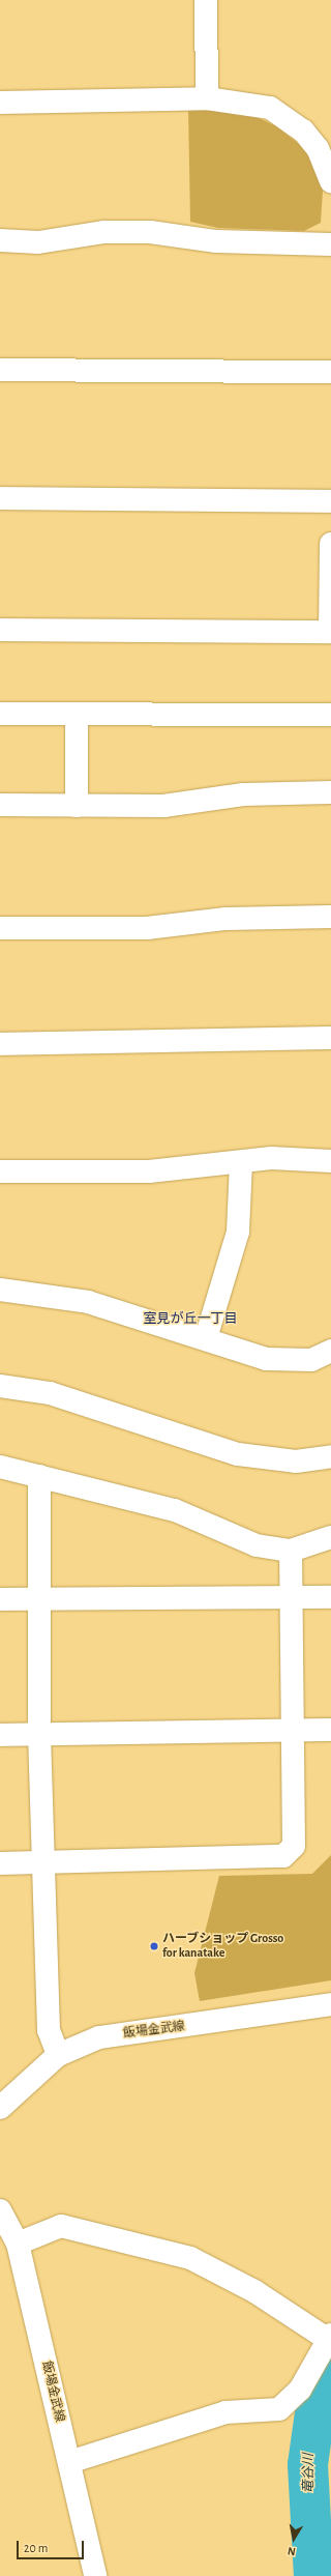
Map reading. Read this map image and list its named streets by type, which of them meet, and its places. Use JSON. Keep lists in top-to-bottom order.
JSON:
{
  "streets": {
    "street": ["飯場金武線"]
  },
  "districts": ["室見が丘一丁目"],
  "water": ["竜谷川"],
  "places": ["ハーブショップ Grosso for kanatake"],
  "scale_bar": "20 m",
  "north": "bottom"
}
